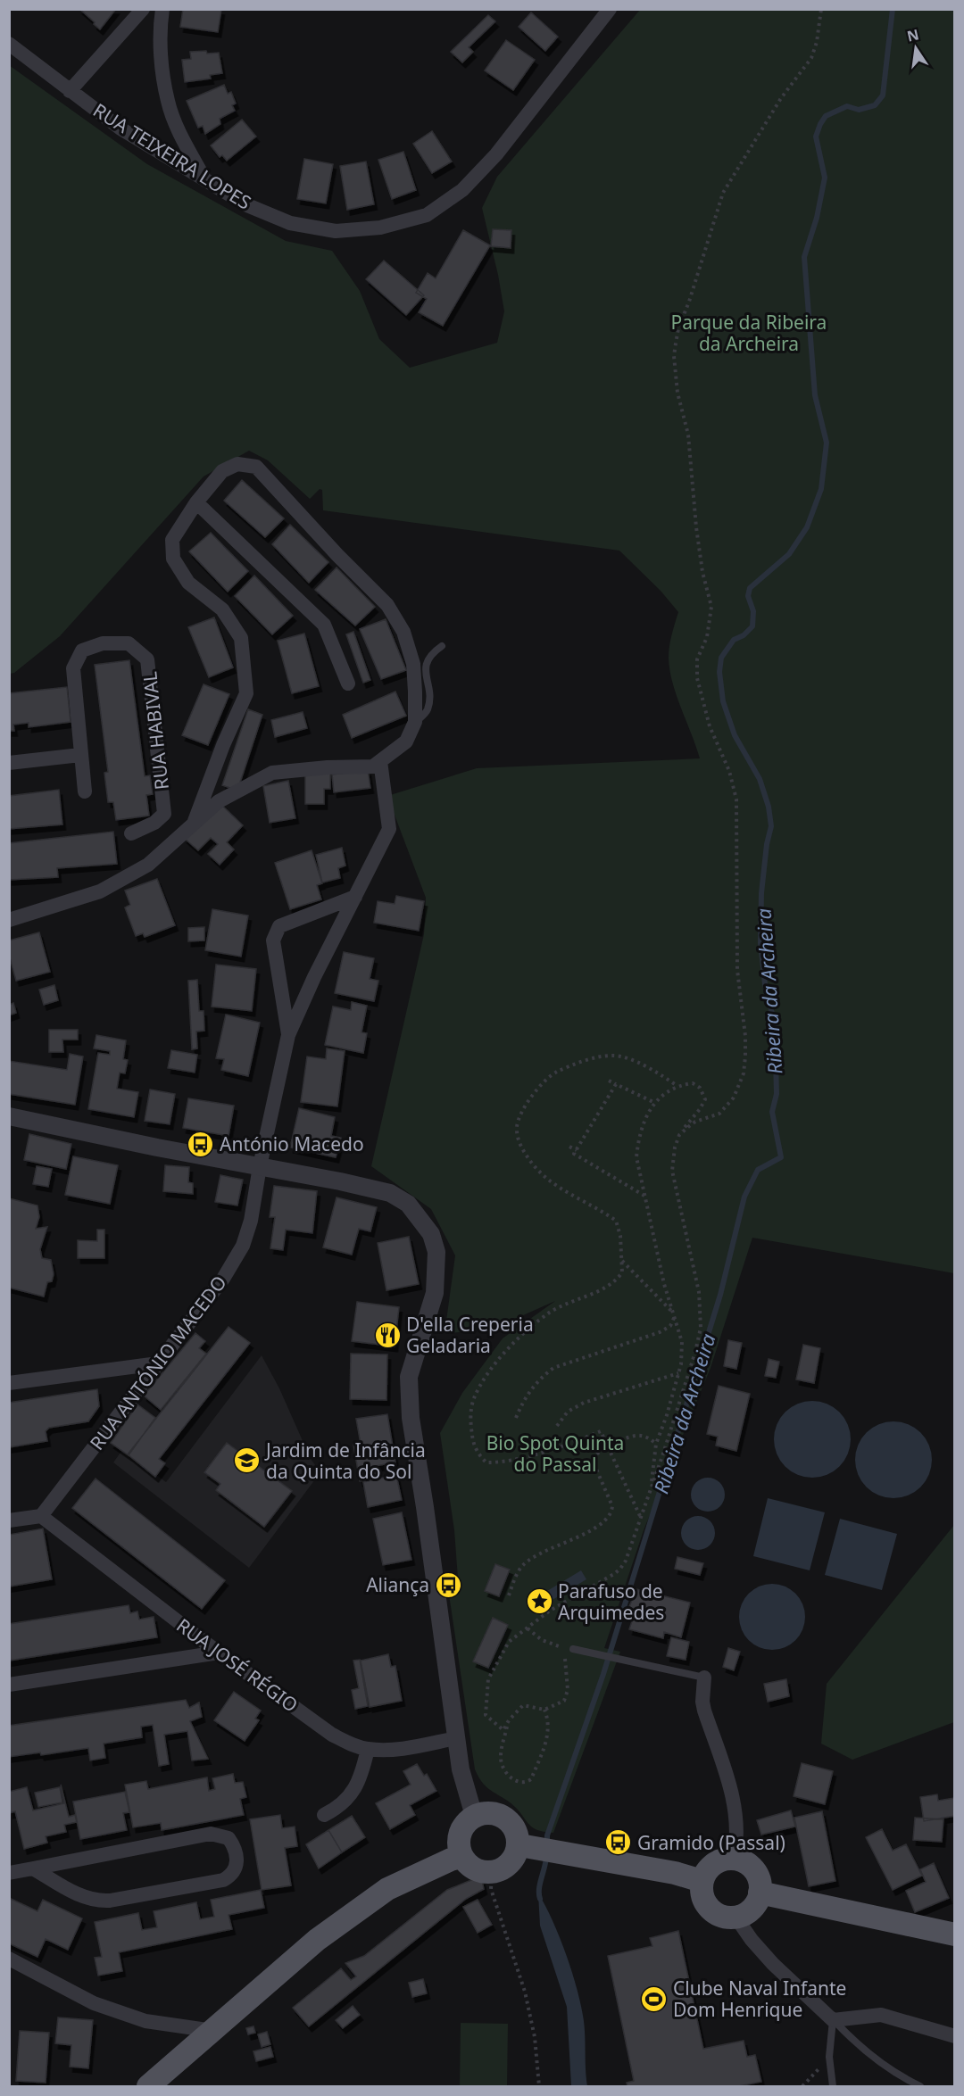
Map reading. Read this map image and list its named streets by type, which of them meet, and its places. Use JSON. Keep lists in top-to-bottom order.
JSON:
{
  "streets": {
    "street": [
      "RUA TEIXEIRA LOPES",
      "RUA HABIVAL",
      "RUA ANTÓNIO MACEDO",
      "RUA JOSÉ RÉGIO"
    ]
  },
  "crossings": [
    ["RUA ANTÓNIO MACEDO", "RUA JOSÉ RÉGIO"]
  ],
  "water": ["Ribeira da Archeira"],
  "parks": ["Parque da Ribeira da Archeira", "Bio Spot Quinta do Passal"],
  "places": {
    "bus stop": ["António Macedo", "Aliança", "Gramido (Passal)"],
    "restaurant": ["D'ella Creperia Geladaria"],
    "school or university": ["Jardim de Infância da Quinta do Sol"],
    "place": ["Parafuso de Arquimedes"],
    "sports": ["Clube Naval Infante Dom Henrique"]
  },
  "north": "top"
}
